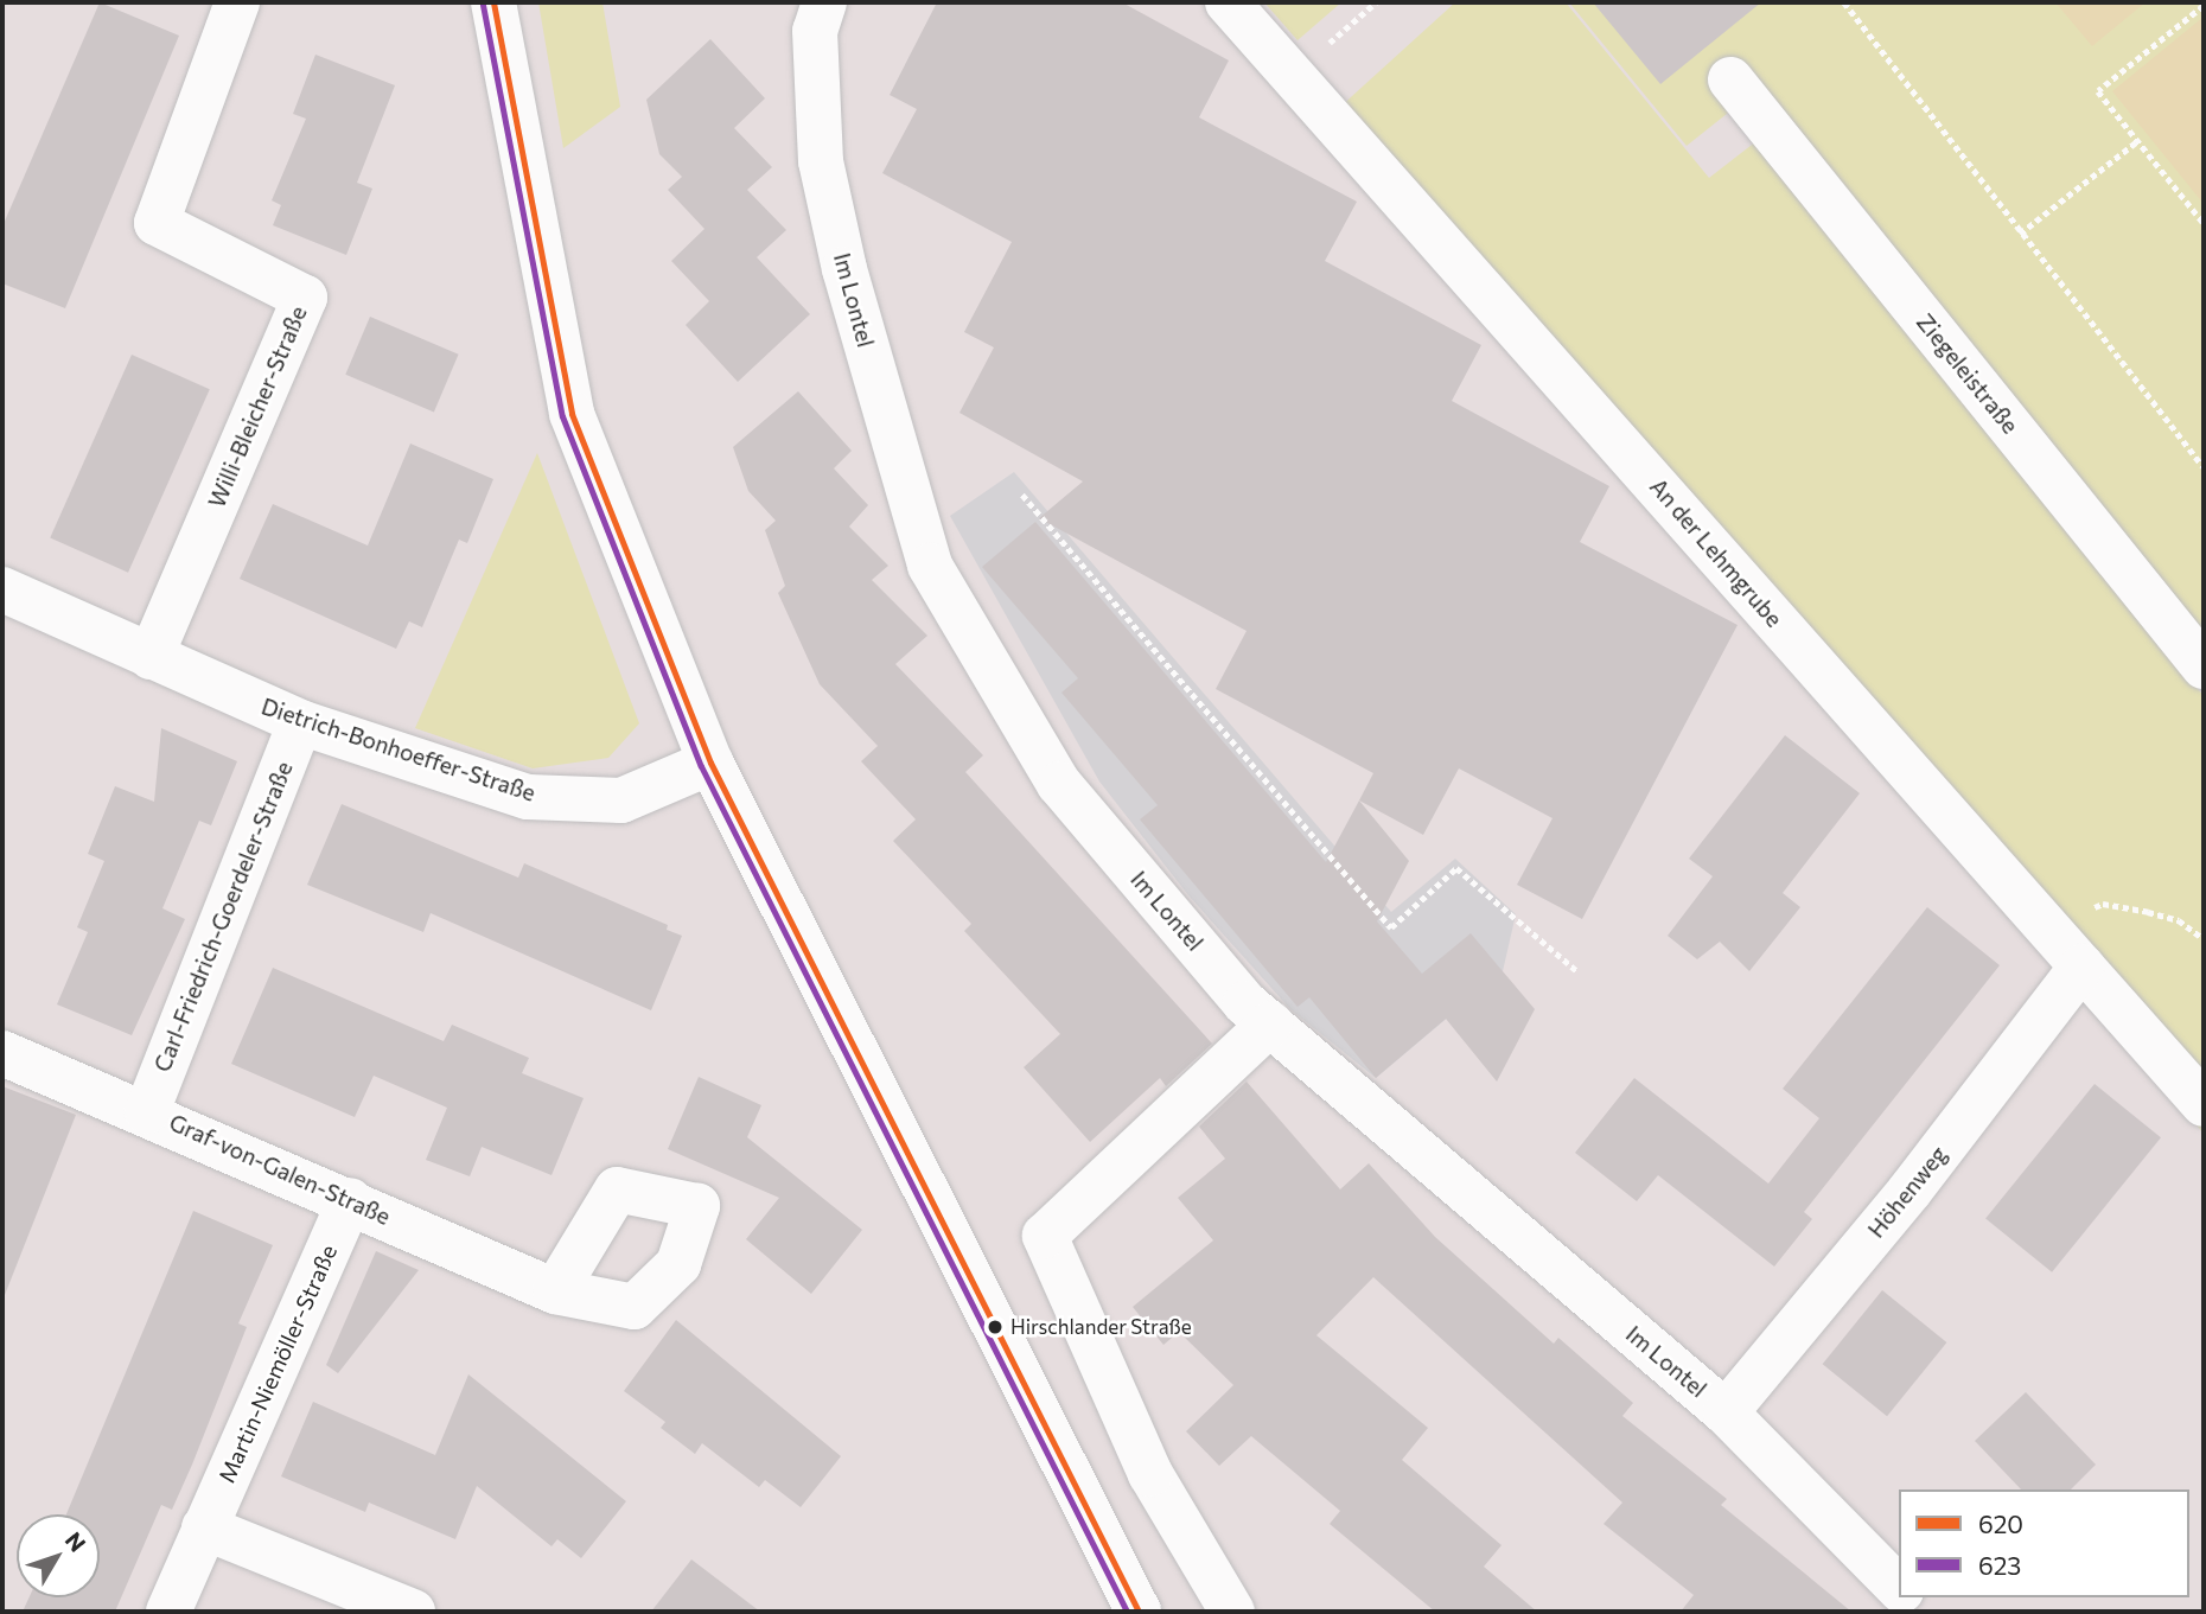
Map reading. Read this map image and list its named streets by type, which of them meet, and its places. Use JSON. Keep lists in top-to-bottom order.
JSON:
{
  "streets": {
    "street": [
      "Im Lontel",
      "Ziegeleistraße",
      "Willi-Bleicher-Straße",
      "An der Lehmgrube",
      "Dietrich-Bonhoeffer-Straße",
      "Carl-Friedrich-Goerdeler-Straße",
      "Graf-von-Galen-Straße",
      "Höhenweg",
      "Martin-Niemöller-Straße"
    ]
  },
  "crossings": [
    ["Im Lontel", "Höhenweg"],
    ["Willi-Bleicher-Straße", "Dietrich-Bonhoeffer-Straße"],
    ["An der Lehmgrube", "Höhenweg"],
    ["Dietrich-Bonhoeffer-Straße", "Carl-Friedrich-Goerdeler-Straße"],
    ["Carl-Friedrich-Goerdeler-Straße", "Graf-von-Galen-Straße"],
    ["Graf-von-Galen-Straße", "Martin-Niemöller-Straße"]
  ],
  "places": ["Hirschlander Straße"],
  "lines": ["transit line 620", "transit line 623"],
  "legend": ["620", "623"],
  "north": "top right"
}
